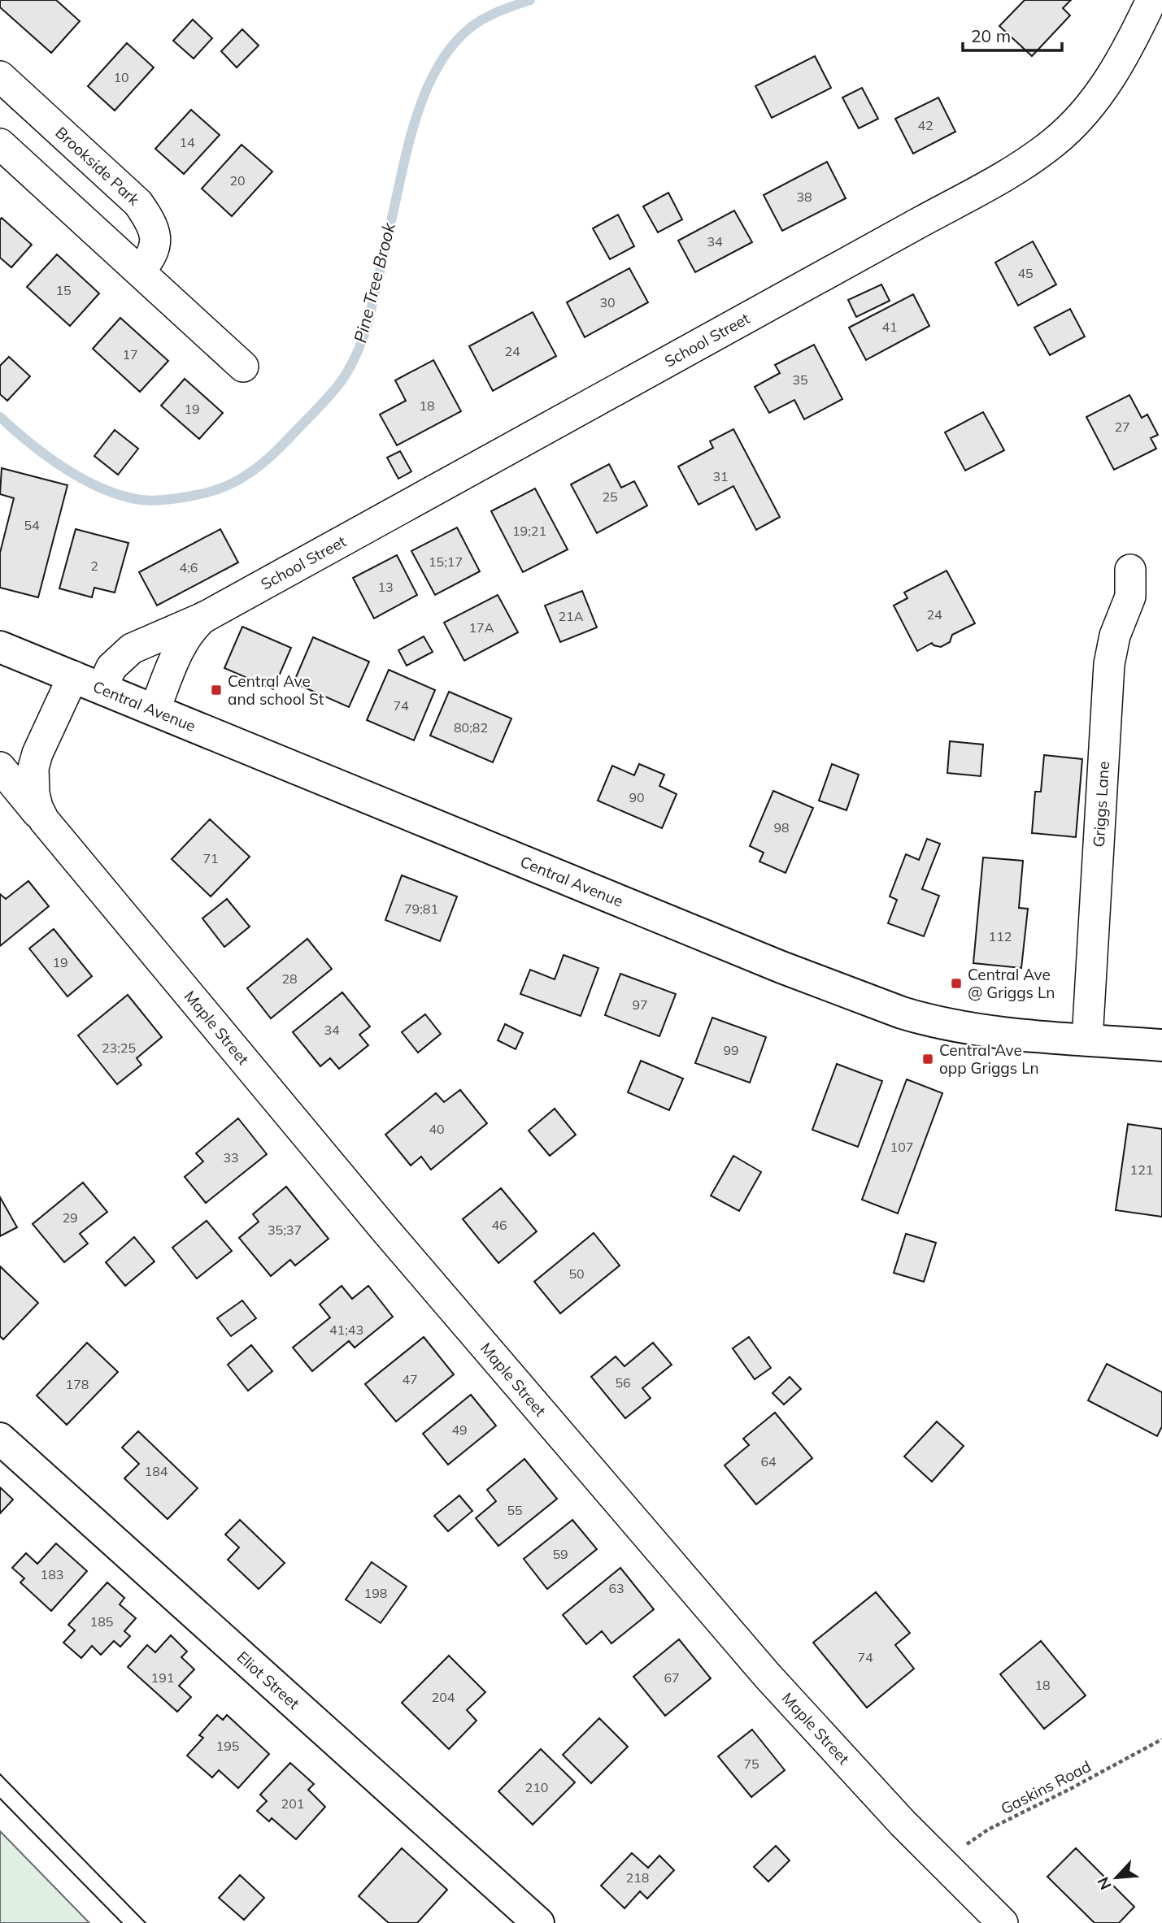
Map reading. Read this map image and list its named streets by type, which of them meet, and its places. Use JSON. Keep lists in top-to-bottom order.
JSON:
{
  "streets": {
    "street": [
      "Brookside Park",
      "School Street",
      "Central Avenue",
      "Griggs Lane",
      "Maple Street",
      "Eliot Street"
    ],
    "path": ["Gaskins Road"]
  },
  "crossings": [
    ["School Street", "Central Avenue"],
    ["School Street", "Maple Street"],
    ["Central Avenue", "Griggs Lane"],
    ["Central Avenue", "Maple Street"],
    ["Maple Street", "Gaskins Road"]
  ],
  "water": ["Pine Tree Brook"],
  "places": {
    "transit": ["Central Ave and school St", "Central Ave @ Griggs Ln", "Central Ave opp Griggs Ln"]
  },
  "house_numbers": [
    "10",
    "42",
    "14",
    "20",
    "38",
    "34",
    "45",
    "15",
    "30",
    "41",
    "24",
    "17",
    "35",
    "18",
    "19",
    "27",
    "31",
    "25",
    "54",
    "19;21",
    "15;17",
    "2",
    "4;6",
    "13",
    "24",
    "21A",
    "17A",
    "74",
    "80;82",
    "90",
    "98",
    "71",
    "79;81",
    "112",
    "19",
    "28",
    "97",
    "34",
    "23;25",
    "99",
    "40",
    "107",
    "33",
    "121",
    "29",
    "46",
    "35;37",
    "50",
    "41;43",
    "47",
    "56",
    "178",
    "49",
    "64",
    "184",
    "55",
    "59",
    "183",
    "63",
    "198",
    "185",
    "74",
    "191",
    "67",
    "18",
    "204",
    "195",
    "75",
    "210",
    "201",
    "218"
  ],
  "scale_bar": "20 m",
  "north": "bottom left"
}
